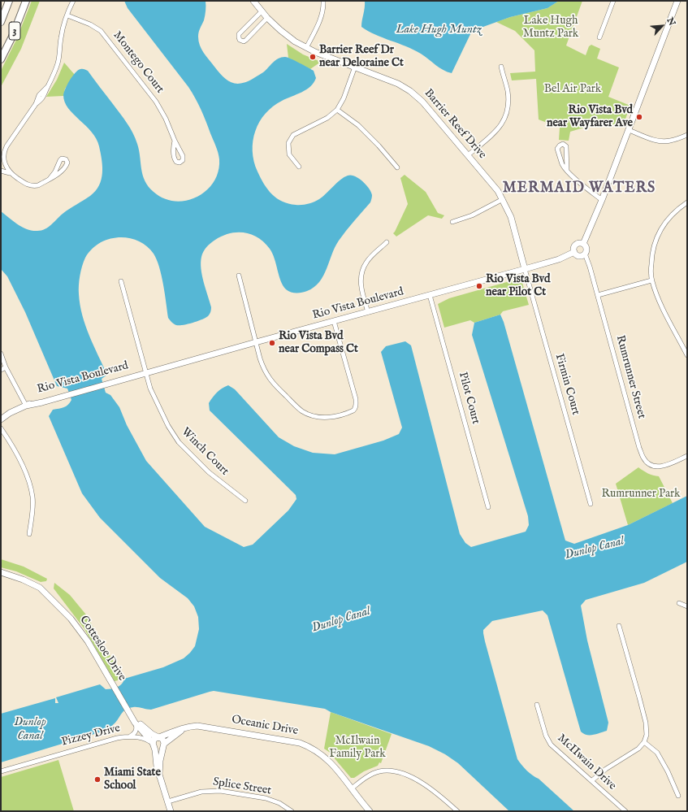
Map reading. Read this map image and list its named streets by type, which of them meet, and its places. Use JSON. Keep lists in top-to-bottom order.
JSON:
{
  "streets": {
    "main road": ["3"],
    "street": [
      "Montego Court",
      "Barrier Reef Drive",
      "Rio Vista Boulevard",
      "Rumrunner Street",
      "Firmin Court",
      "Pilot Court",
      "Winch Court",
      "Cottesloe Drive",
      "Oceanic Drive",
      "Pizzey Drive",
      "McIIwain Drive",
      "Splice Street"
    ]
  },
  "crossings": [
    ["Barrier Reef Drive", "Rio Vista Boulevard"],
    ["Barrier Reef Drive", "Firmin Court"],
    ["Rio Vista Boulevard", "Rumrunner Street"],
    ["Rio Vista Boulevard", "Firmin Court"],
    ["Rio Vista Boulevard", "Pilot Court"],
    ["Rio Vista Boulevard", "Winch Court"],
    ["Cottesloe Drive", "Oceanic Drive"],
    ["Cottesloe Drive", "Pizzey Drive"],
    ["Oceanic Drive", "Pizzey Drive"]
  ],
  "districts": ["MERMAID WATERS"],
  "water": ["Lake Hugh Muntz", "Dunlop Canal"],
  "parks": [
    "Lake Hugh Muntz Park",
    "Bel Air Park",
    "Rumrunner Park",
    "McIlwain Family Park"
  ],
  "places": [
    "Barrier Reef Dr near Deloraine Ct",
    "Rio Vista Bvd near Wayfarer Ave",
    "Rio Vista Bvd near Pilot Ct",
    "Rio Vista Bvd near Compass Ct",
    "Miami State School"
  ],
  "north": "top right"
}
